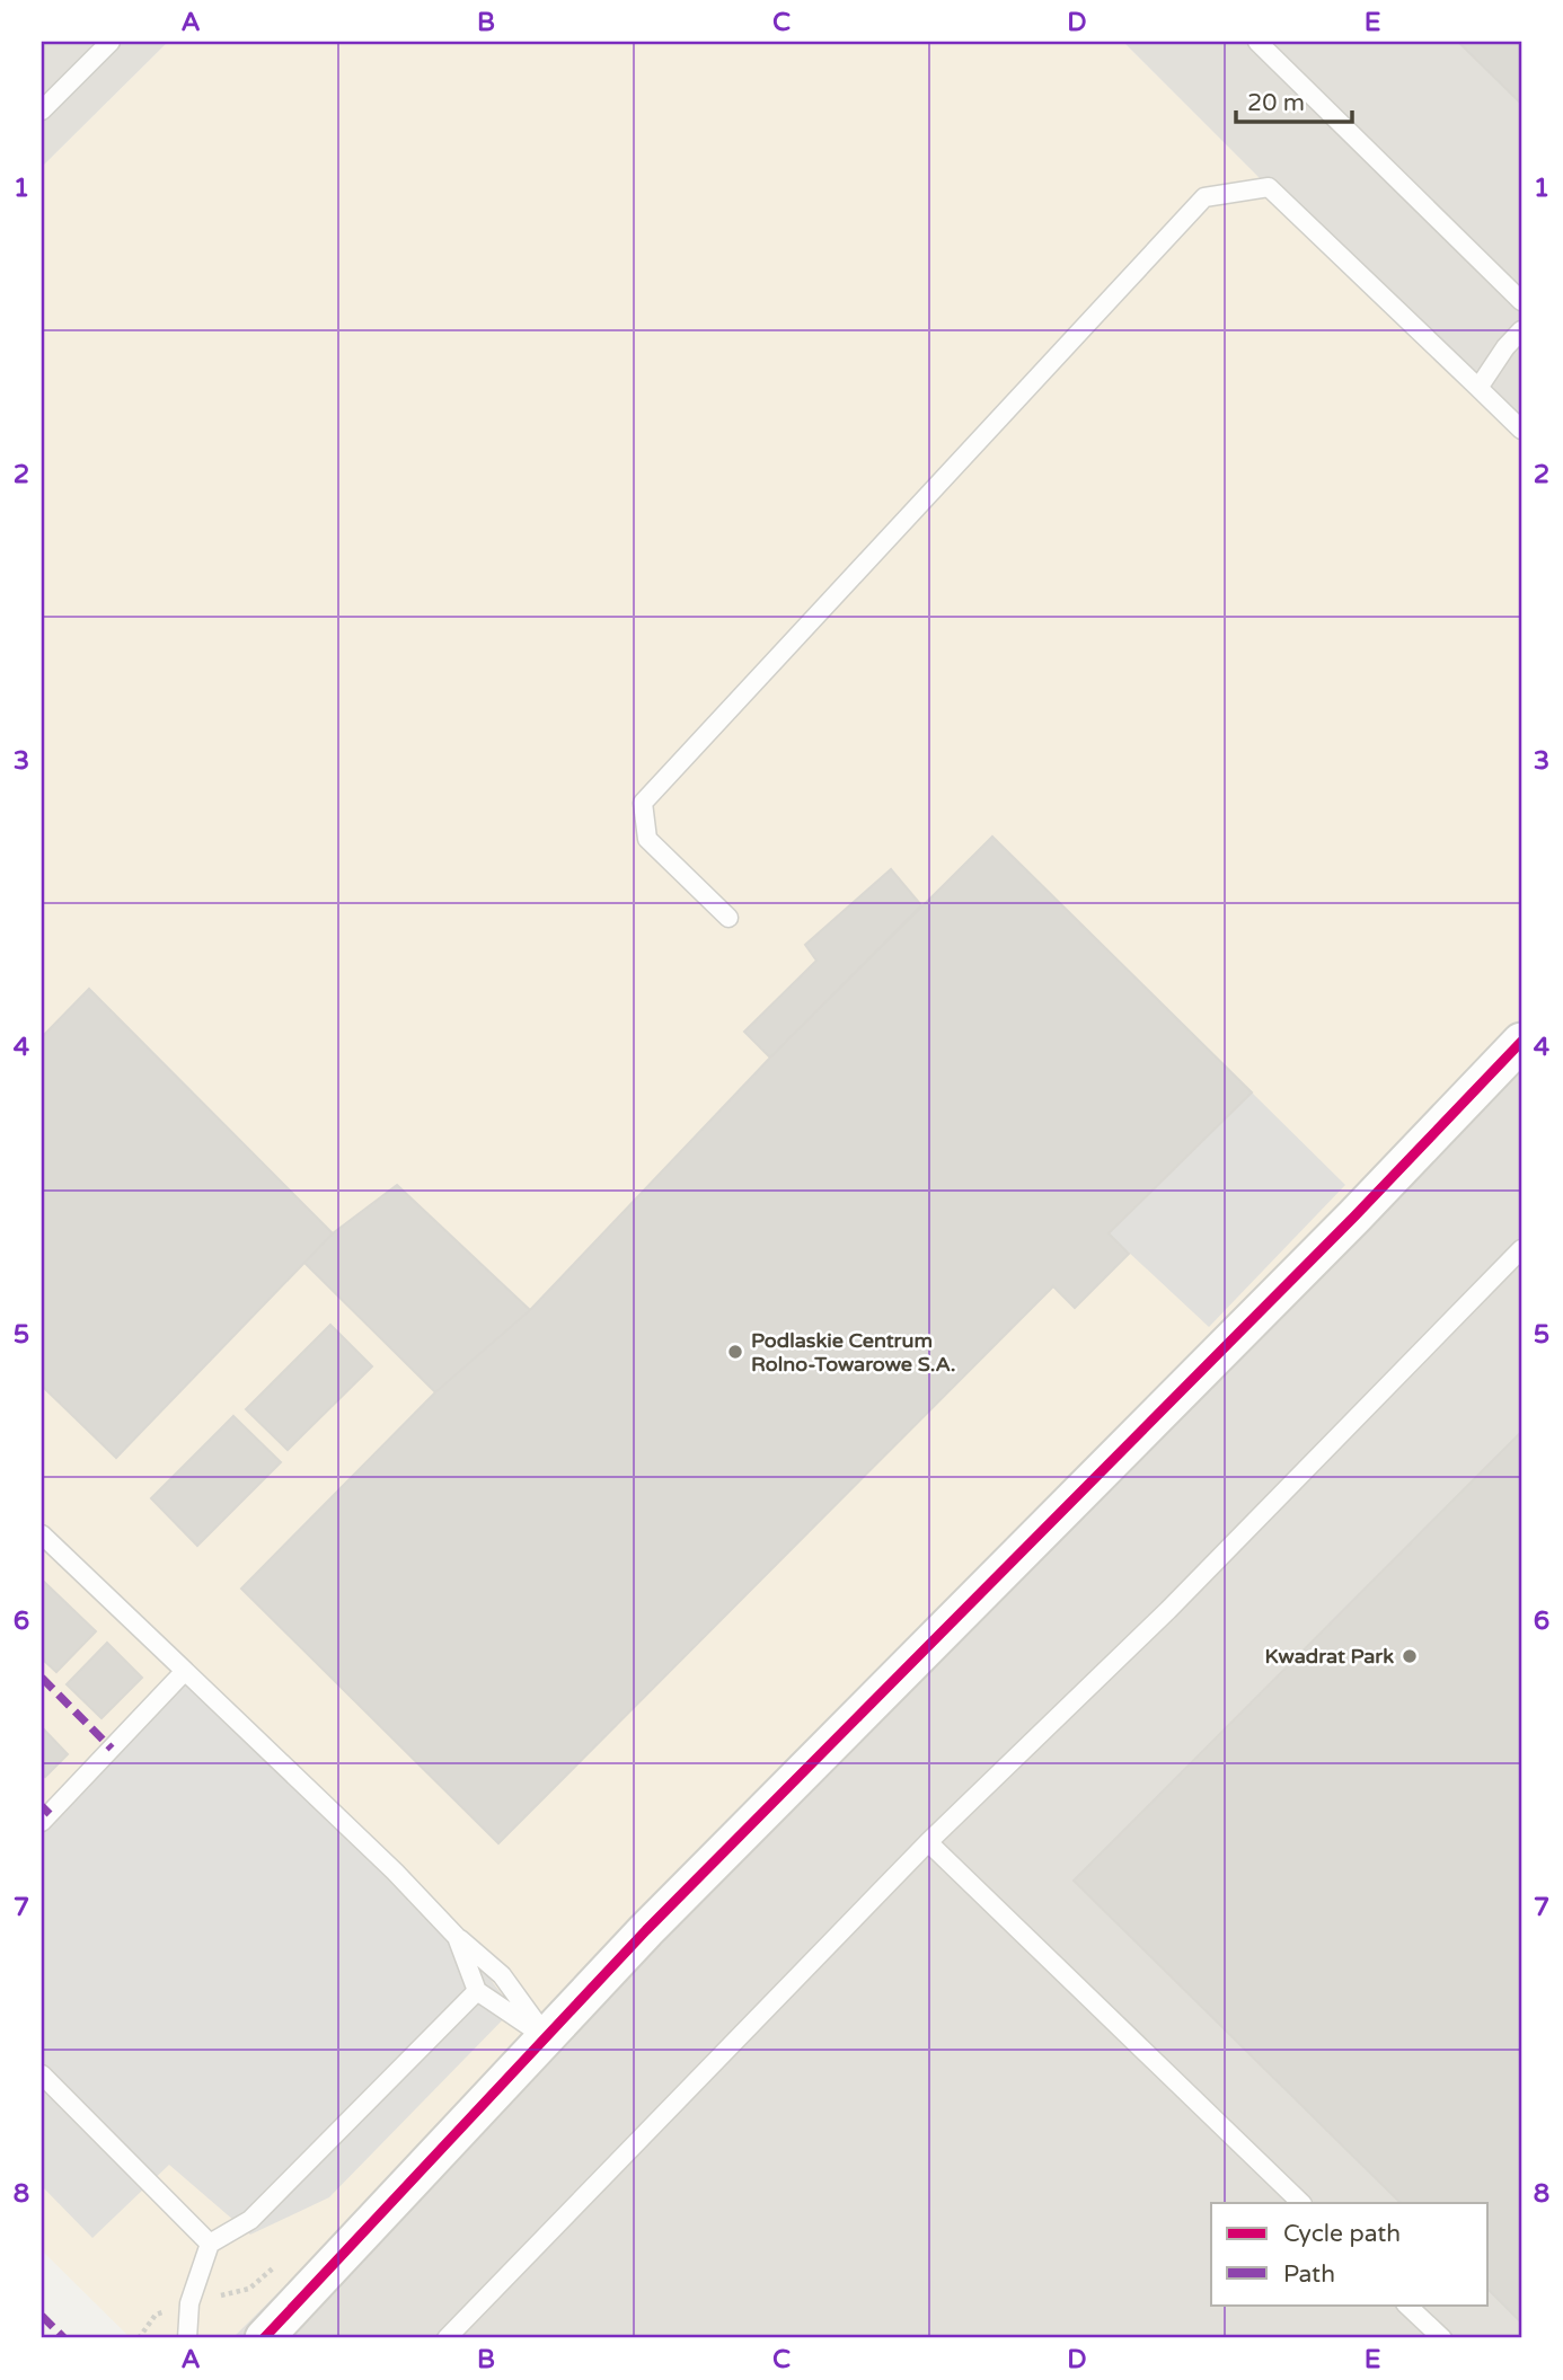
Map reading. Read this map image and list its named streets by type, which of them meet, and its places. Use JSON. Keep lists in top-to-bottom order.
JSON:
{
  "places": ["Podlaskie Centrum Rolno-Towarowe S.A.", "Kwadrat Park"],
  "legend": ["Cycle path", "Path"],
  "scale_bar": "20 m",
  "grid": {
    "columns": [
      "A",
      "B",
      "C",
      "D",
      "E"
    ],
    "rows": [
      "1",
      "2",
      "3",
      "4",
      "5",
      "6",
      "7",
      "8"
    ]
  }
}
